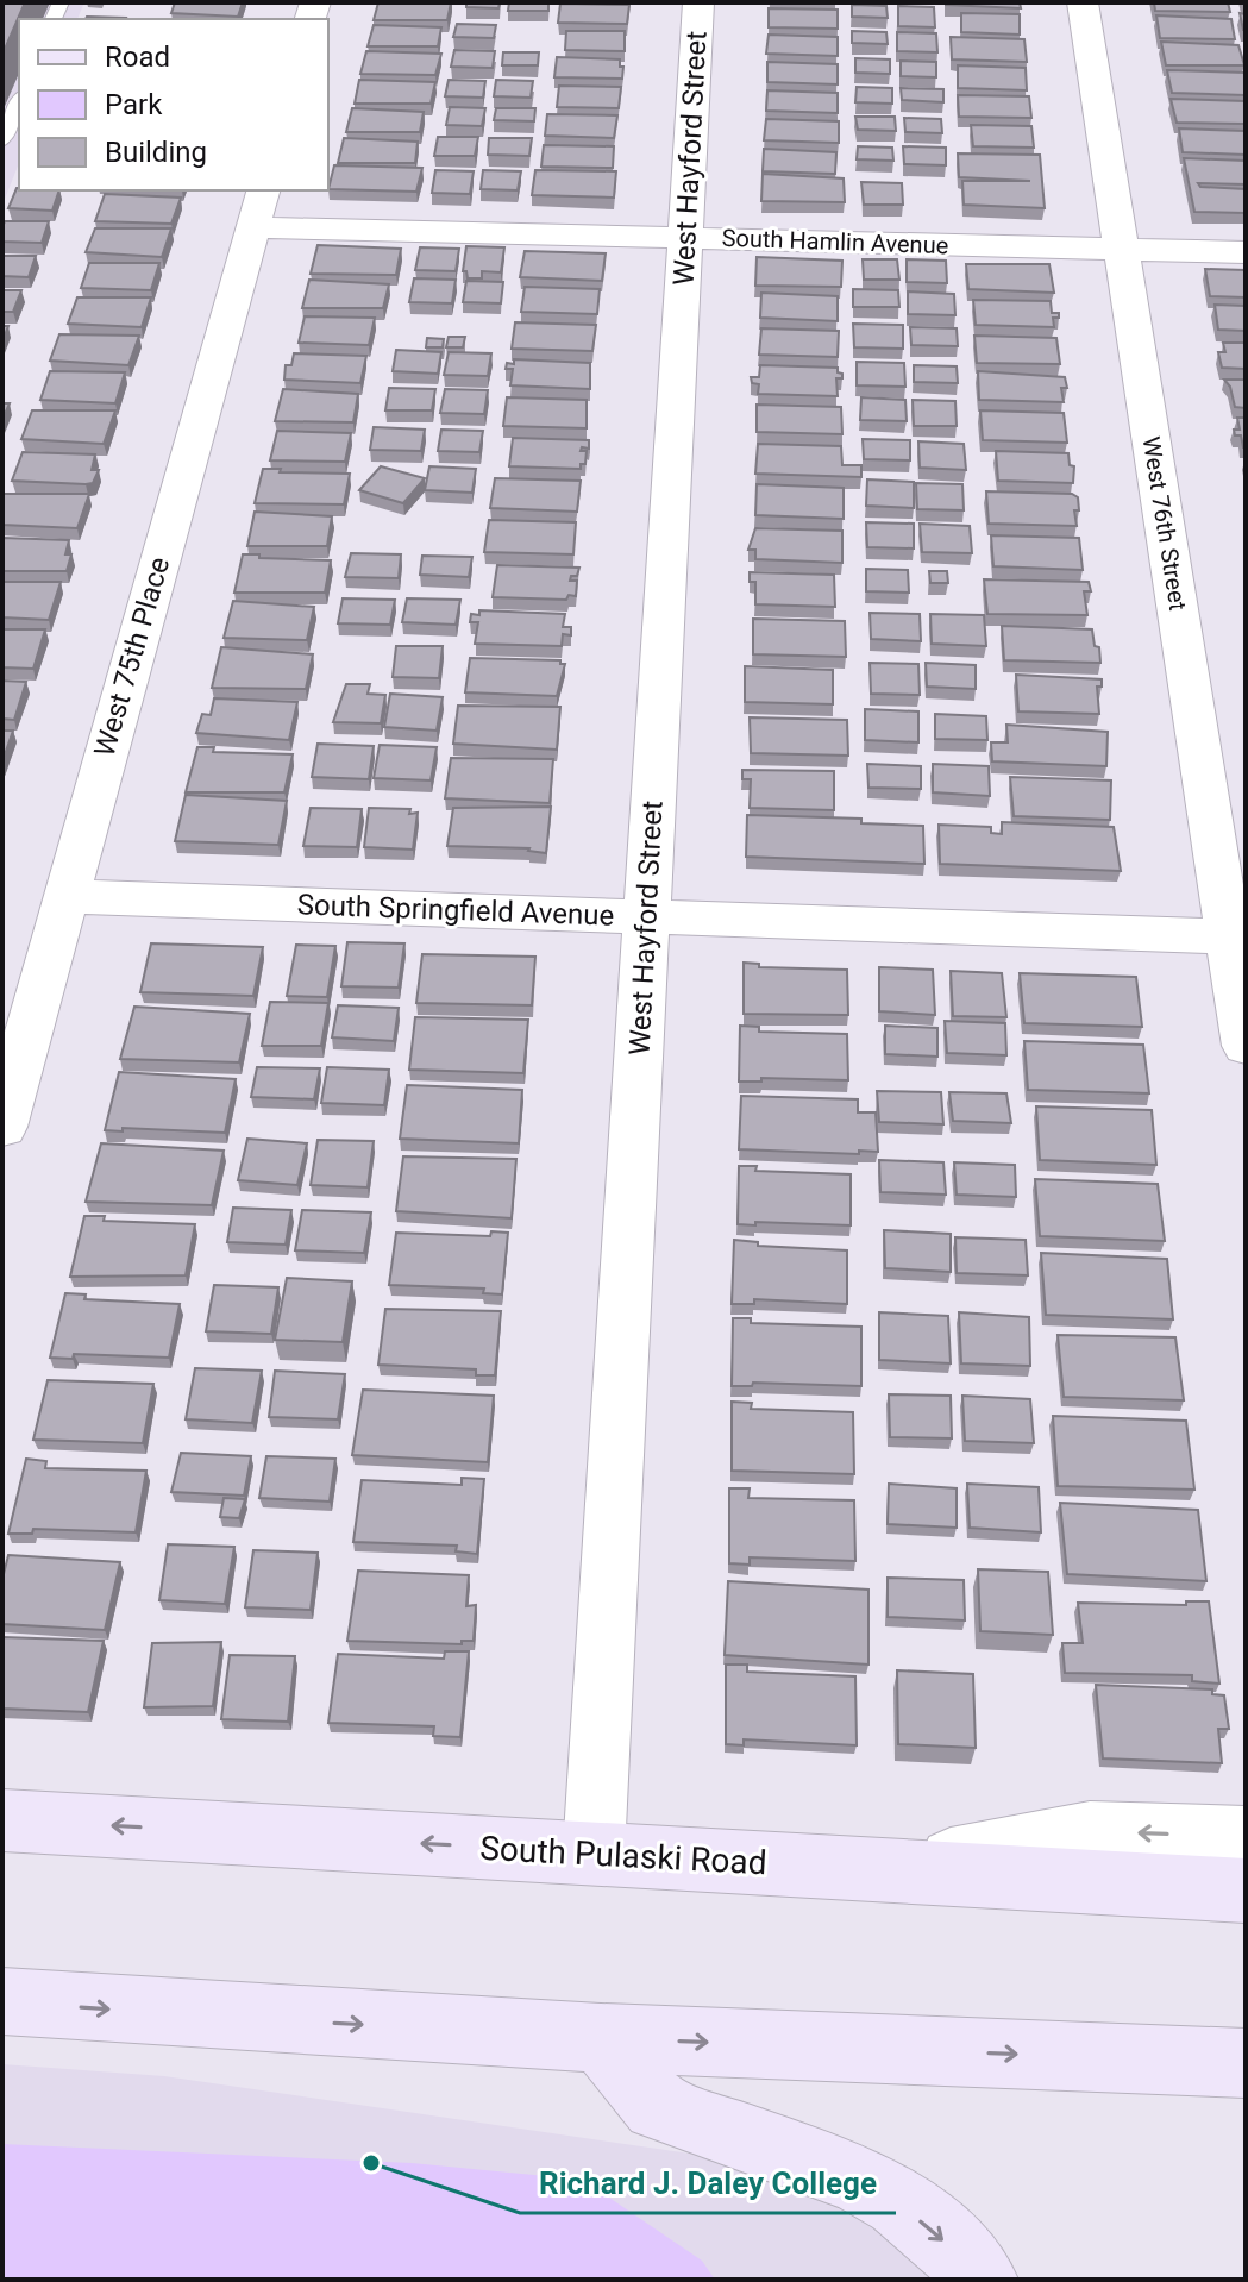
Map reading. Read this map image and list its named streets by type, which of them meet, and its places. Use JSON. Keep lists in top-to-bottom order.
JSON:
{
  "streets": {
    "main road": ["South Pulaski Road"],
    "street": [
      "West Hayford Street",
      "South Hamlin Avenue",
      "West 76th Street",
      "West 75th Place",
      "South Springfield Avenue"
    ]
  },
  "crossings": [
    ["West Hayford Street", "South Hamlin Avenue"],
    ["West Hayford Street", "South Springfield Avenue"],
    ["West Hayford Street", "South Pulaski Road"],
    ["South Hamlin Avenue", "West 76th Street"],
    ["South Hamlin Avenue", "West 75th Place"],
    ["West 76th Street", "South Springfield Avenue"],
    ["West 75th Place", "South Springfield Avenue"]
  ],
  "places": ["Richard J. Daley College"],
  "legend": ["Road", "Park", "Building"]
}
